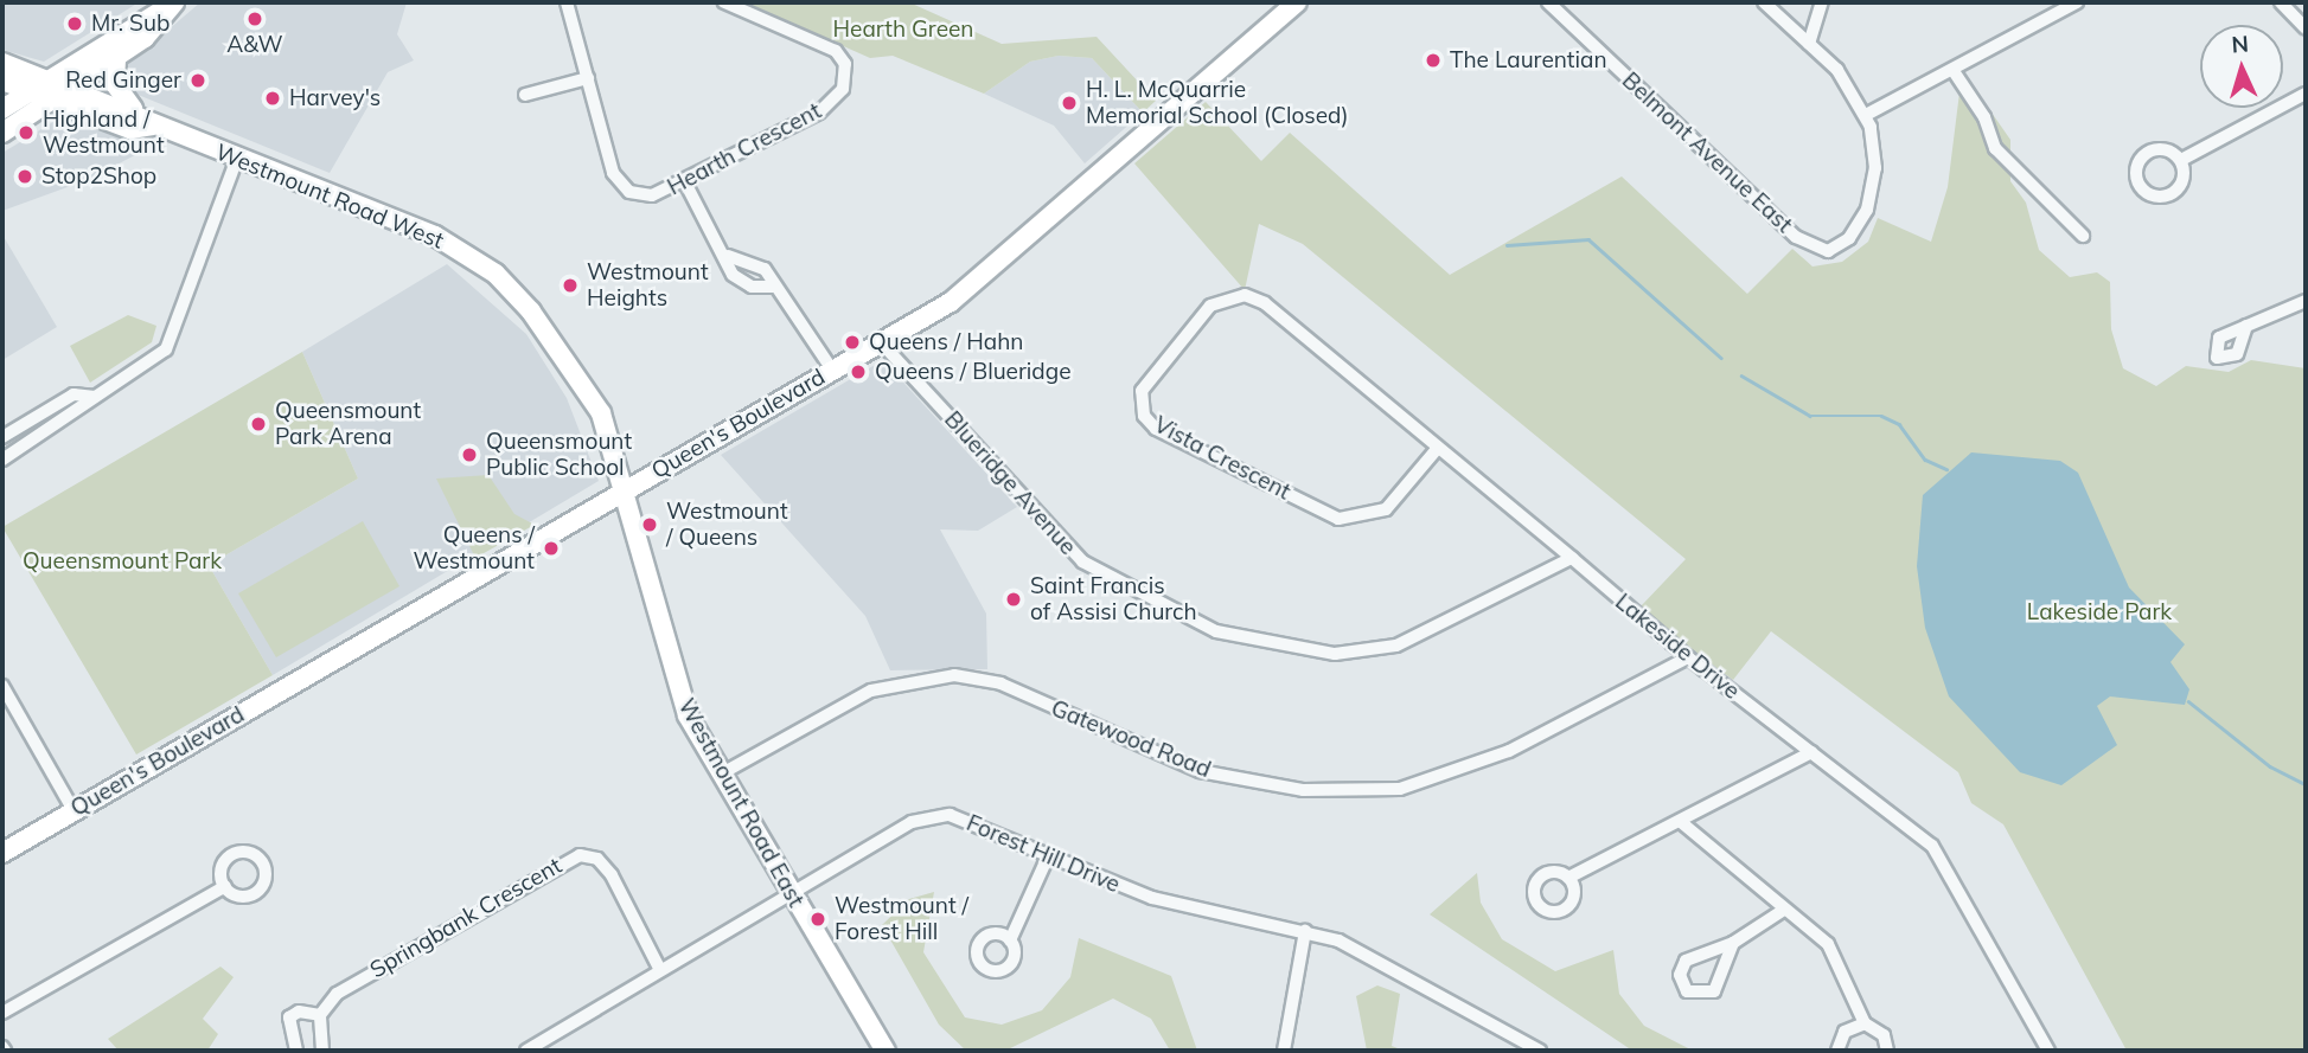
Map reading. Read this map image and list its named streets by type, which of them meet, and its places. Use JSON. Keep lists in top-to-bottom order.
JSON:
{
  "streets": {
    "main road": ["Westmount Road West", "Queen's Boulevard", "Westmount Road East"],
    "street": [
      "Hearth Crescent",
      "Belmont Avenue East",
      "Vista Crescent",
      "Blueridge Avenue",
      "Lakeside Drive",
      "Gatewood Road",
      "Forest Hill Drive",
      "Springbank Crescent"
    ]
  },
  "crossings": [
    ["Westmount Road West", "Queen's Boulevard"],
    ["Westmount Road West", "Westmount Road East"],
    ["Queen's Boulevard", "Blueridge Avenue"],
    ["Queen's Boulevard", "Westmount Road East"],
    ["Vista Crescent", "Lakeside Drive"],
    ["Blueridge Avenue", "Lakeside Drive"],
    ["Lakeside Drive", "Gatewood Road"],
    ["Gatewood Road", "Westmount Road East"],
    ["Westmount Road East", "Forest Hill Drive"],
    ["Forest Hill Drive", "Springbank Crescent"]
  ],
  "parks": ["Hearth Green", "Queensmount Park", "Lakeside Park"],
  "places": [
    "A&W",
    "Mr. Sub",
    "The Laurentian",
    "Red Ginger",
    "Harvey's",
    "H. L. McQuarrie Memorial School (Closed)",
    "Highland / Westmount",
    "Stop2Shop",
    "Westmount Heights",
    "Queens / Hahn",
    "Queens / Blueridge",
    "Queensmount Park Arena",
    "Queensmount Public School",
    "Westmount / Queens",
    "Queens / Westmount",
    "Saint Francis of Assisi Church",
    "Westmount / Forest Hill"
  ],
  "north": "top"
}
